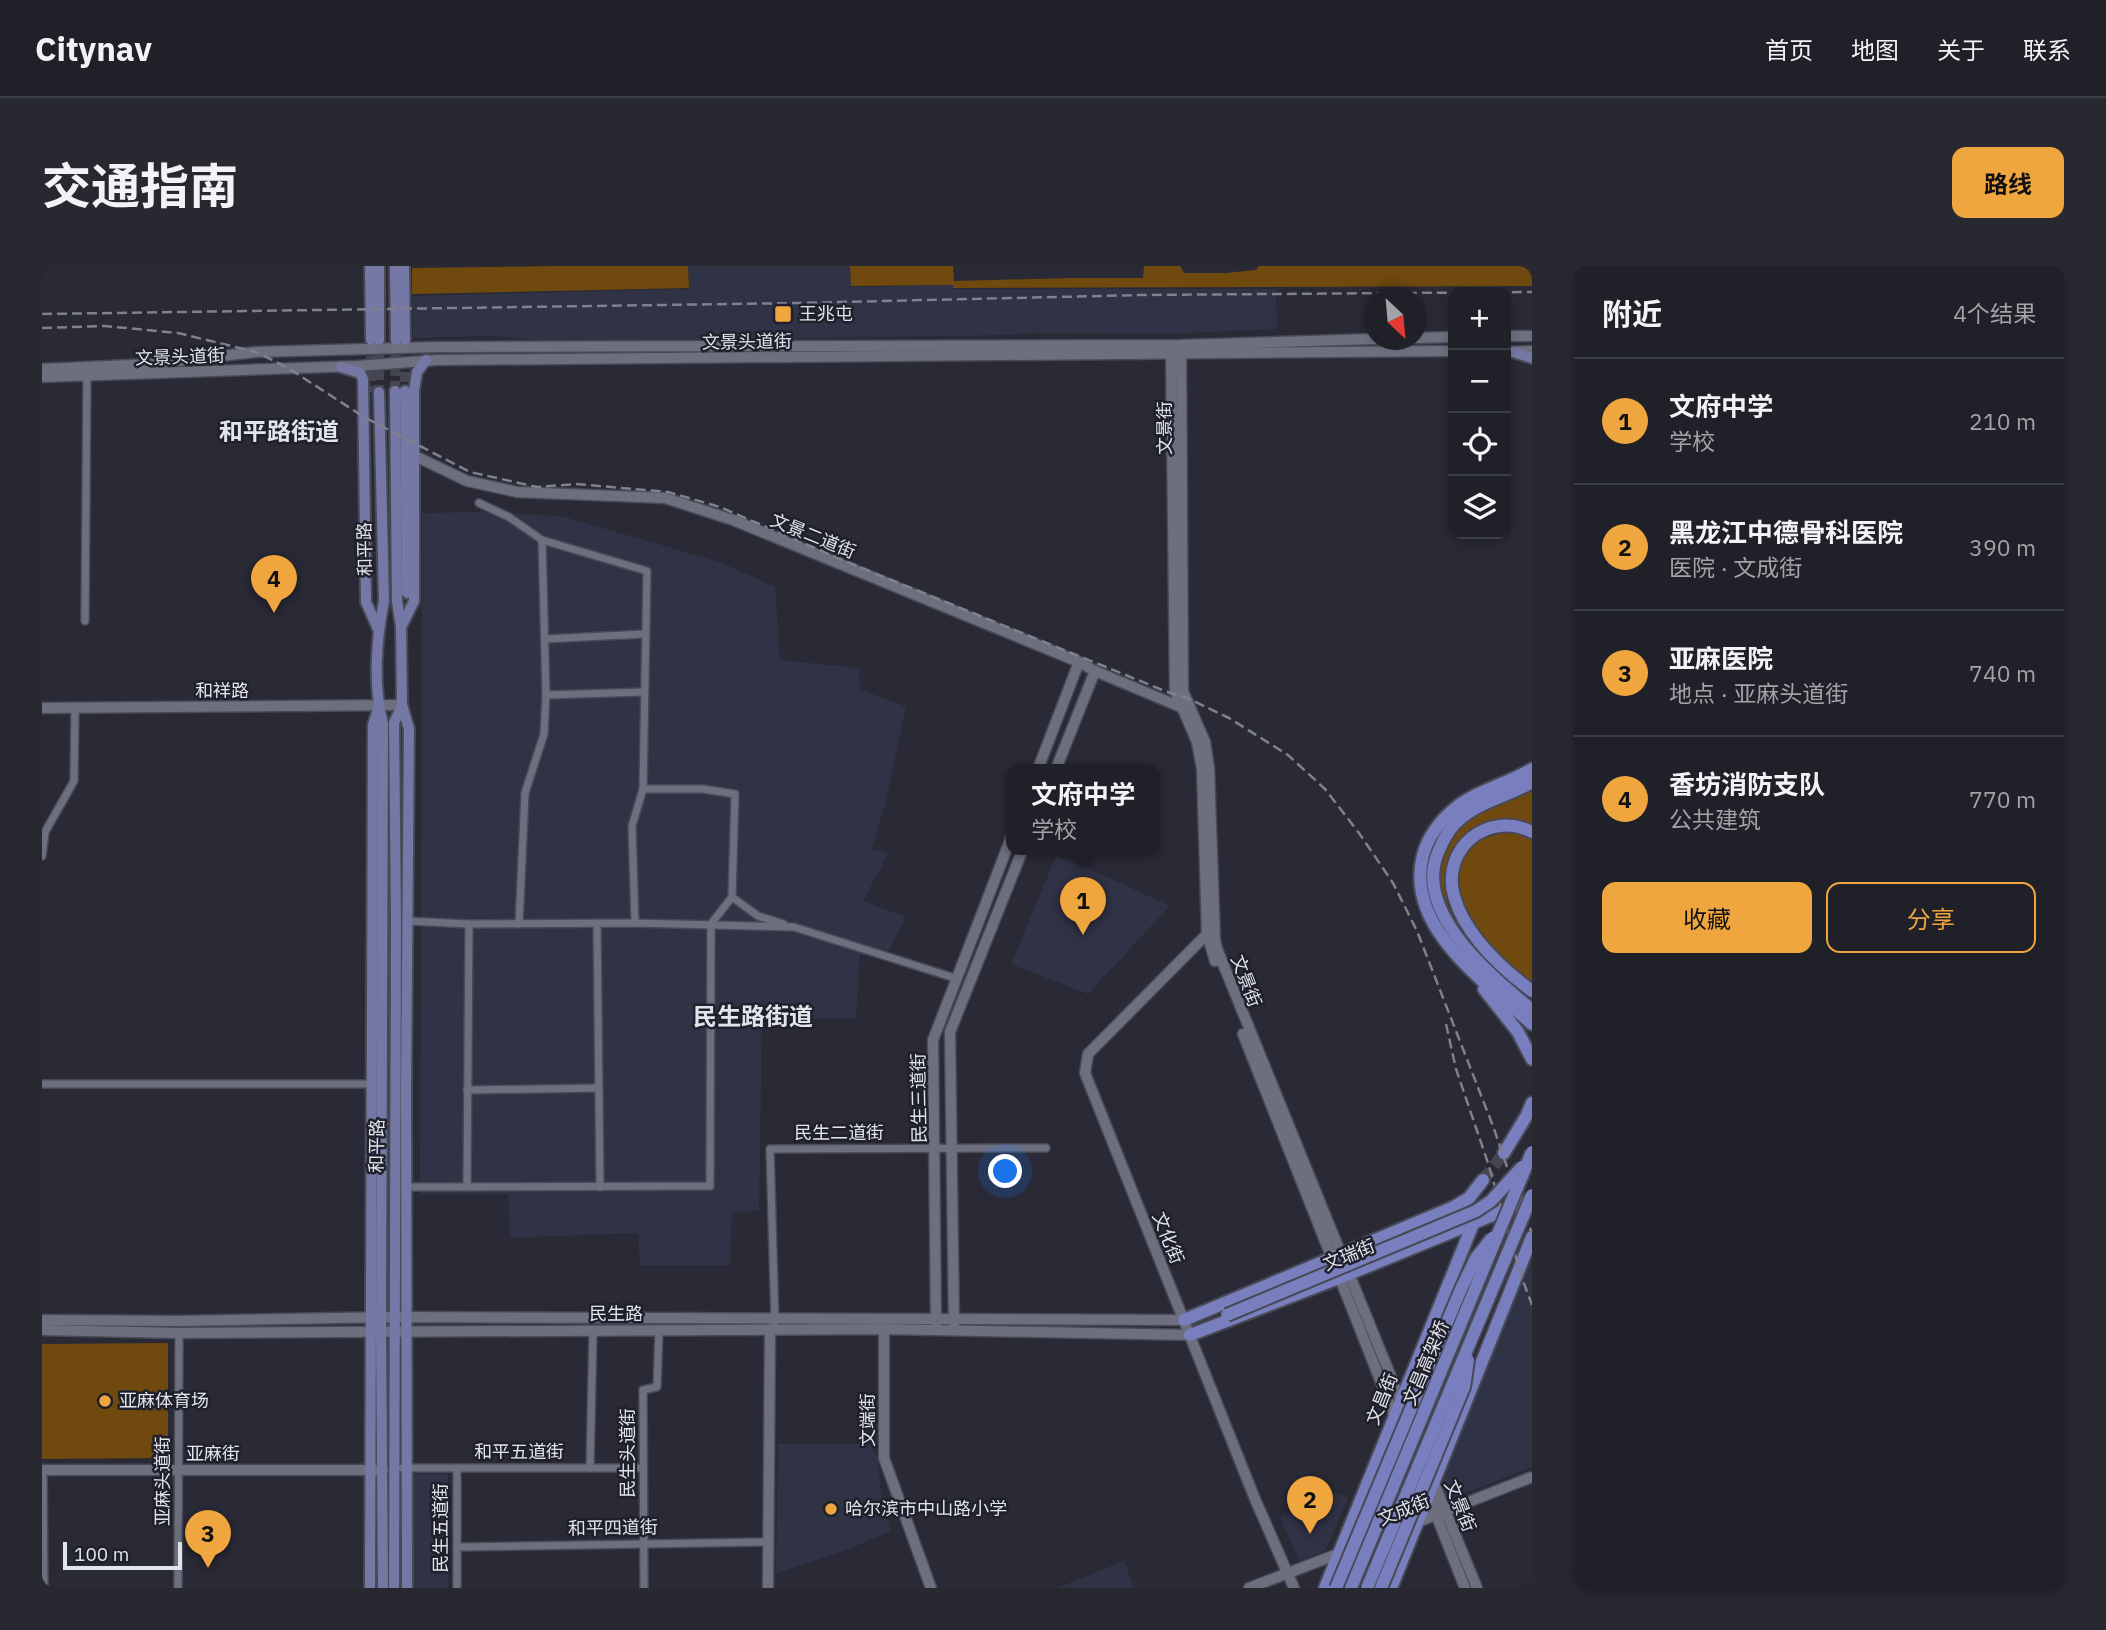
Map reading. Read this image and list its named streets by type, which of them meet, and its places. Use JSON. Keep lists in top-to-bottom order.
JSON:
{
  "streets": {
    "highway": ["文瑞街", "文昌高架桥", "文昌街"],
    "main road": [
      "文景头道街",
      "文景街",
      "文景二道街",
      "和平路",
      "和祥路",
      "民生三道街",
      "民生二道街",
      "文化街",
      "民生路",
      "文端街",
      "亚麻街",
      "文成街"
    ],
    "street": [
      "和平五道街",
      "民生头道街",
      "亚麻头道街",
      "民生五道街",
      "和平四道街"
    ]
  },
  "crossings": [
    ["文景头道街", "文景街"],
    ["文景街", "文景二道街"],
    ["文景街", "文化街"],
    ["文景街", "文瑞街"],
    ["文景街", "文昌街"],
    ["文景街", "文成街"],
    ["和平路", "和祥路"],
    ["和平路", "民生路"],
    ["和平路", "和平五道街"],
    ["和平路", "亚麻街"],
    ["民生三道街", "民生二道街"],
    ["民生三道街", "民生路"],
    ["民生二道街", "民生路"],
    ["民生二道街", "和平四道街"],
    ["文化街", "文瑞街"],
    ["文化街", "民生路"],
    ["文化街", "文成街"],
    ["文瑞街", "民生路"],
    ["文瑞街", "文昌高架桥"],
    ["文瑞街", "文昌街"],
    ["民生路", "文端街"],
    ["民生路", "民生头道街"],
    ["民生路", "亚麻头道街"],
    ["文昌街", "文成街"],
    ["和平五道街", "民生头道街"],
    ["和平五道街", "亚麻街"],
    ["和平五道街", "民生五道街"],
    ["民生头道街", "和平四道街"],
    ["亚麻街", "亚麻头道街"],
    ["民生五道街", "和平四道街"]
  ],
  "districts": ["和平路街道", "民生路街道"],
  "places": {
    "transit": ["王兆屯"],
    "other": ["亚麻体育场", "哈尔滨市中山路小学"]
  },
  "scale_bar": "100 m",
  "north": "bottom right",
  "page": {
    "header": "Citynav",
    "nav": [
      "首页",
      "地图",
      "关于",
      "联系"
    ],
    "title": "交通指南",
    "buttons": [
      "路线",
      ["收藏", "分享"]
    ],
    "heading": ["附近", "4个结果"],
    "map_buttons": ["+", "−"],
    "list": [
      {
        "mark": "1",
        "name": "文府中学",
        "note": "学校",
        "value": "210 m"
      },
      {
        "mark": "2",
        "name": "黑龙江中德骨科医院",
        "note": "医院 · 文成街",
        "value": "390 m"
      },
      {
        "mark": "3",
        "name": "亚麻医院",
        "note": "地点 · 亚麻头道街",
        "value": "740 m"
      },
      {
        "mark": "4",
        "name": "香坊消防支队",
        "note": "公共建筑",
        "value": "770 m"
      }
    ],
    "pins": [
      "4",
      "1",
      "2",
      "3"
    ],
    "popup": ["文府中学", "学校"],
    "scale": "100 m"
  }
}
